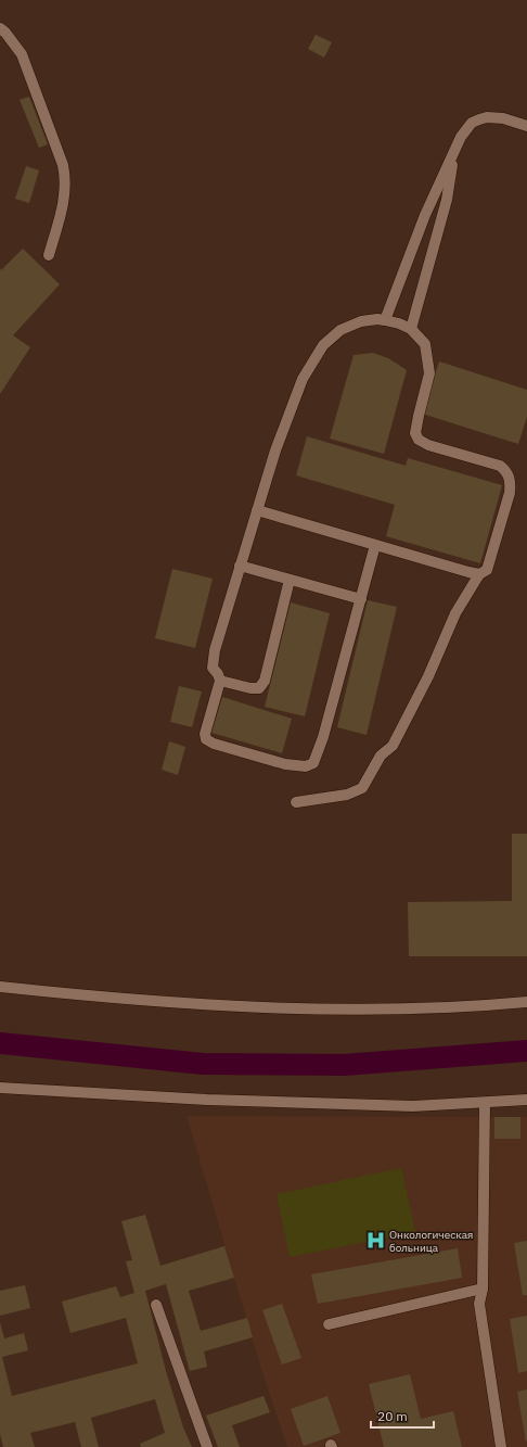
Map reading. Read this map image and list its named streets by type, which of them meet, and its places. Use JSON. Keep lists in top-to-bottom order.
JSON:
{
  "places": {
    "hospital": ["Онкологическая больница"]
  },
  "scale_bar": "20 m"
}
